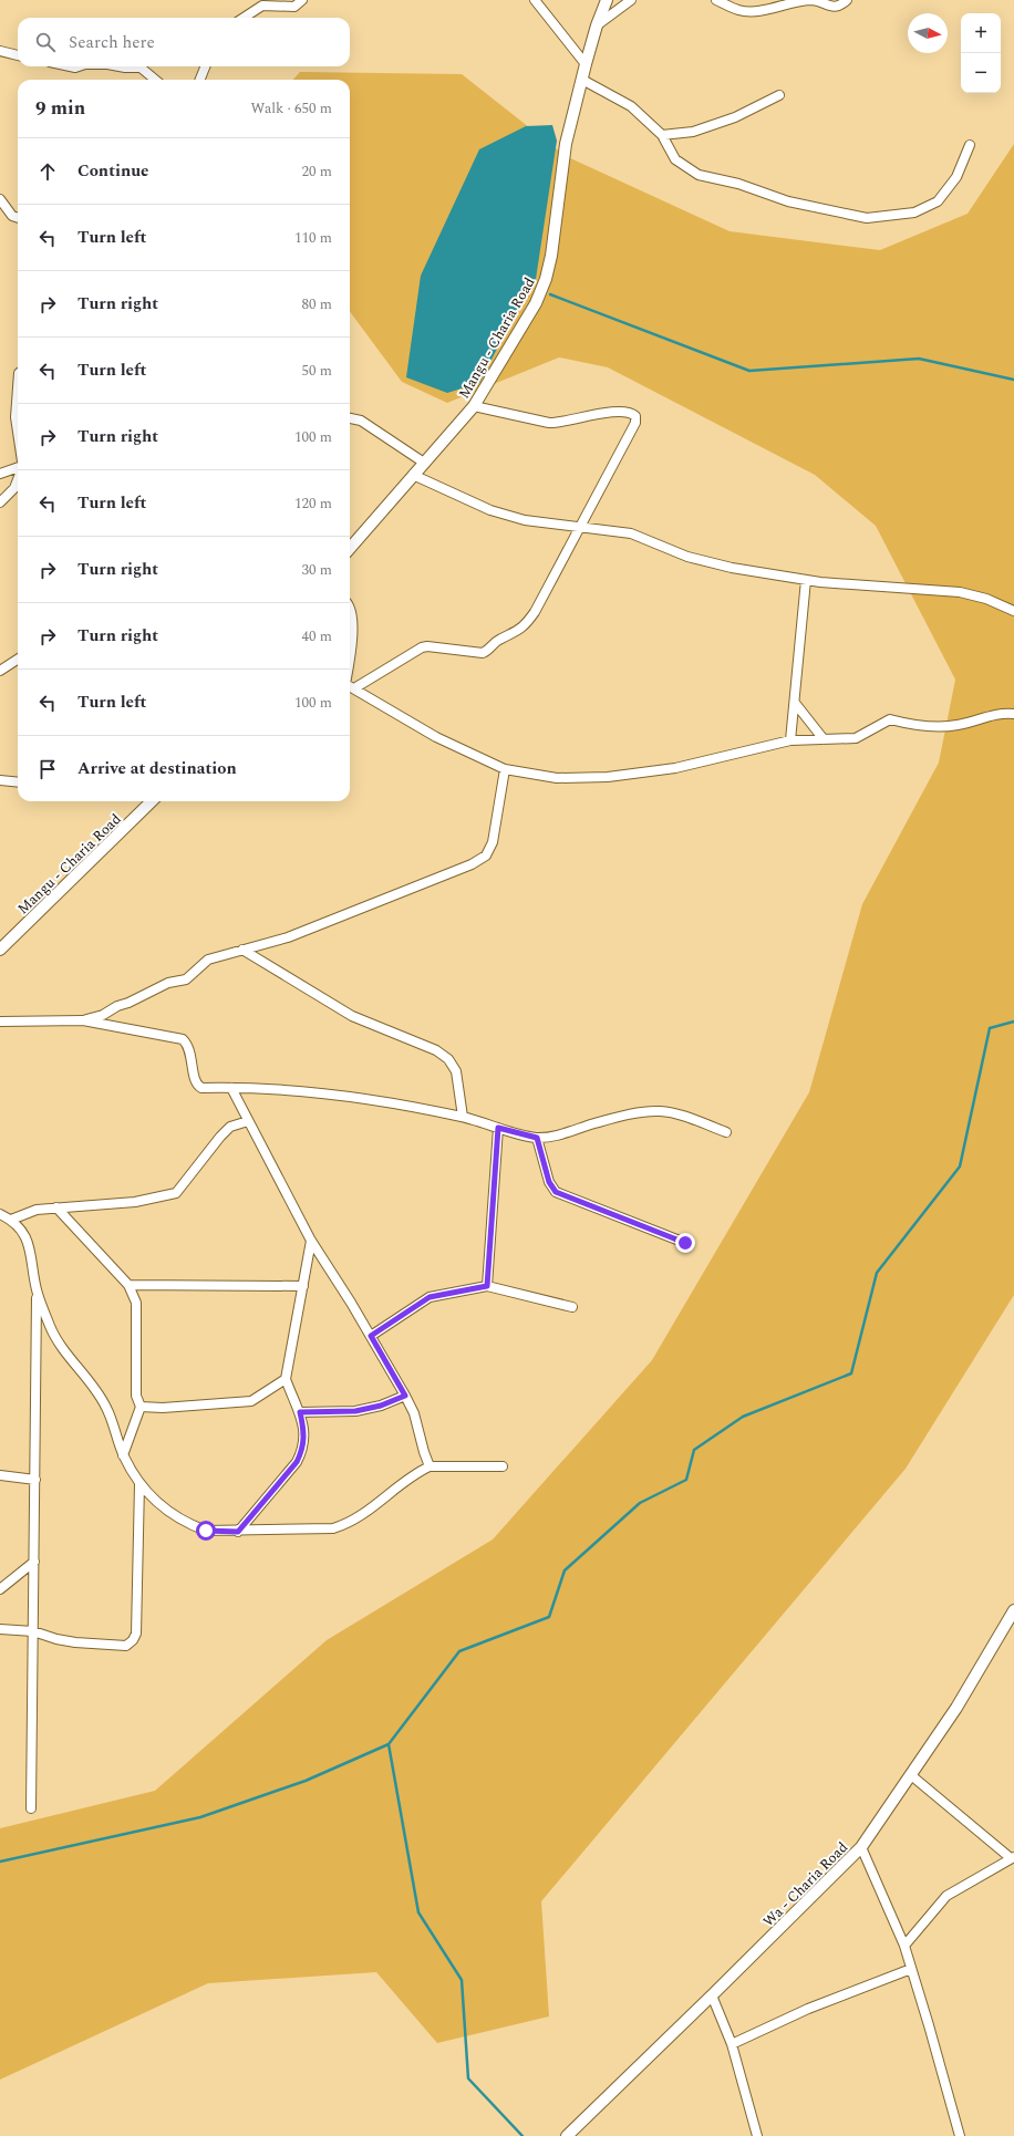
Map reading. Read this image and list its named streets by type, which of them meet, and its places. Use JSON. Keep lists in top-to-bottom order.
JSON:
{
  "streets": {
    "street": ["Mangu - Charia Road", "Wa - Charia Road"]
  },
  "north": "right",
  "page": {
    "map_buttons": ["+", "−"],
    "search": "Search here",
    "heading": ["9 min", "Walk · 650 m"],
    "list": [
      ["Continue", "20 m"],
      ["Turn left", "110 m"],
      ["Turn right", "80 m"],
      ["Turn left", "50 m"],
      ["Turn right", "100 m"],
      ["Turn left", "120 m"],
      ["Turn right", "30 m"],
      ["Turn right", "40 m"],
      ["Turn left", "100 m"],
      "Arrive at destination"
    ]
  }
}
